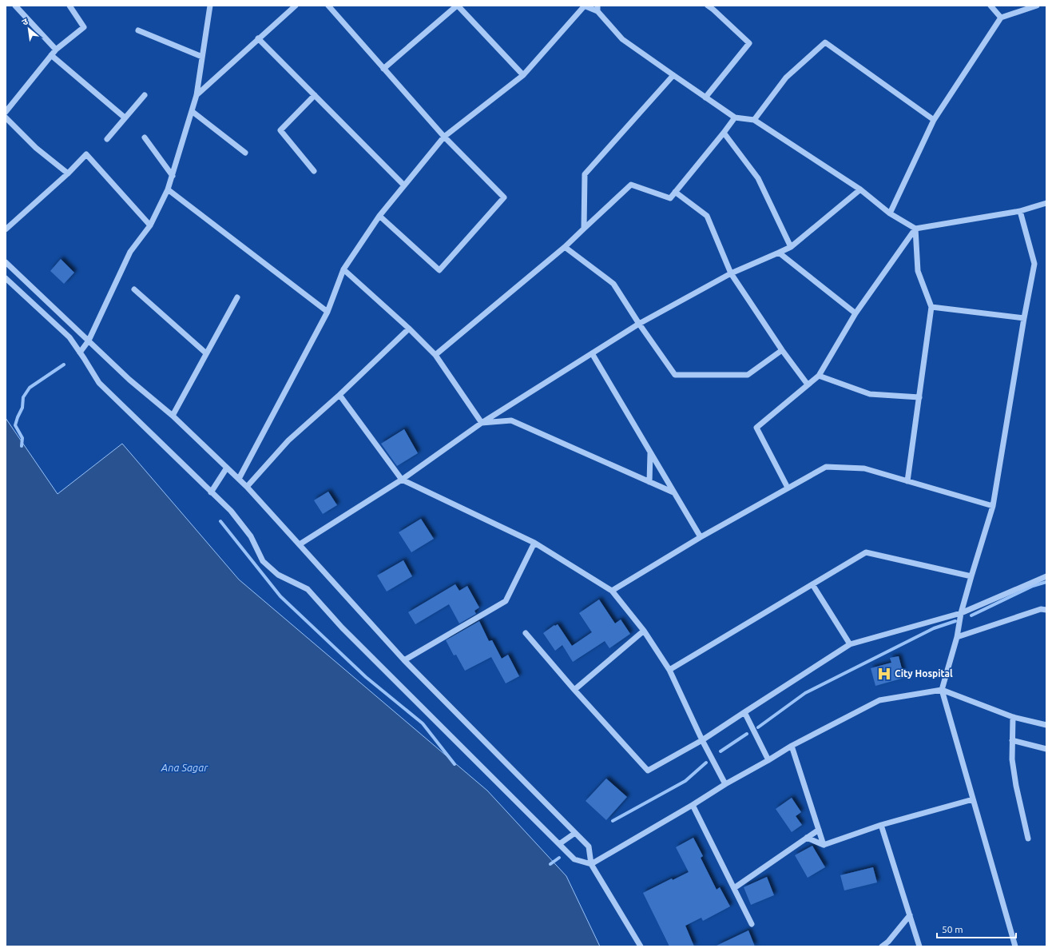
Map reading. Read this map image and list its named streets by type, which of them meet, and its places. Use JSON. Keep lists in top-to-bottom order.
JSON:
{
  "water": ["Ana Sagar"],
  "places": {
    "hospital": ["City Hospital"]
  },
  "scale_bar": "50 m",
  "north": "top left"
}
